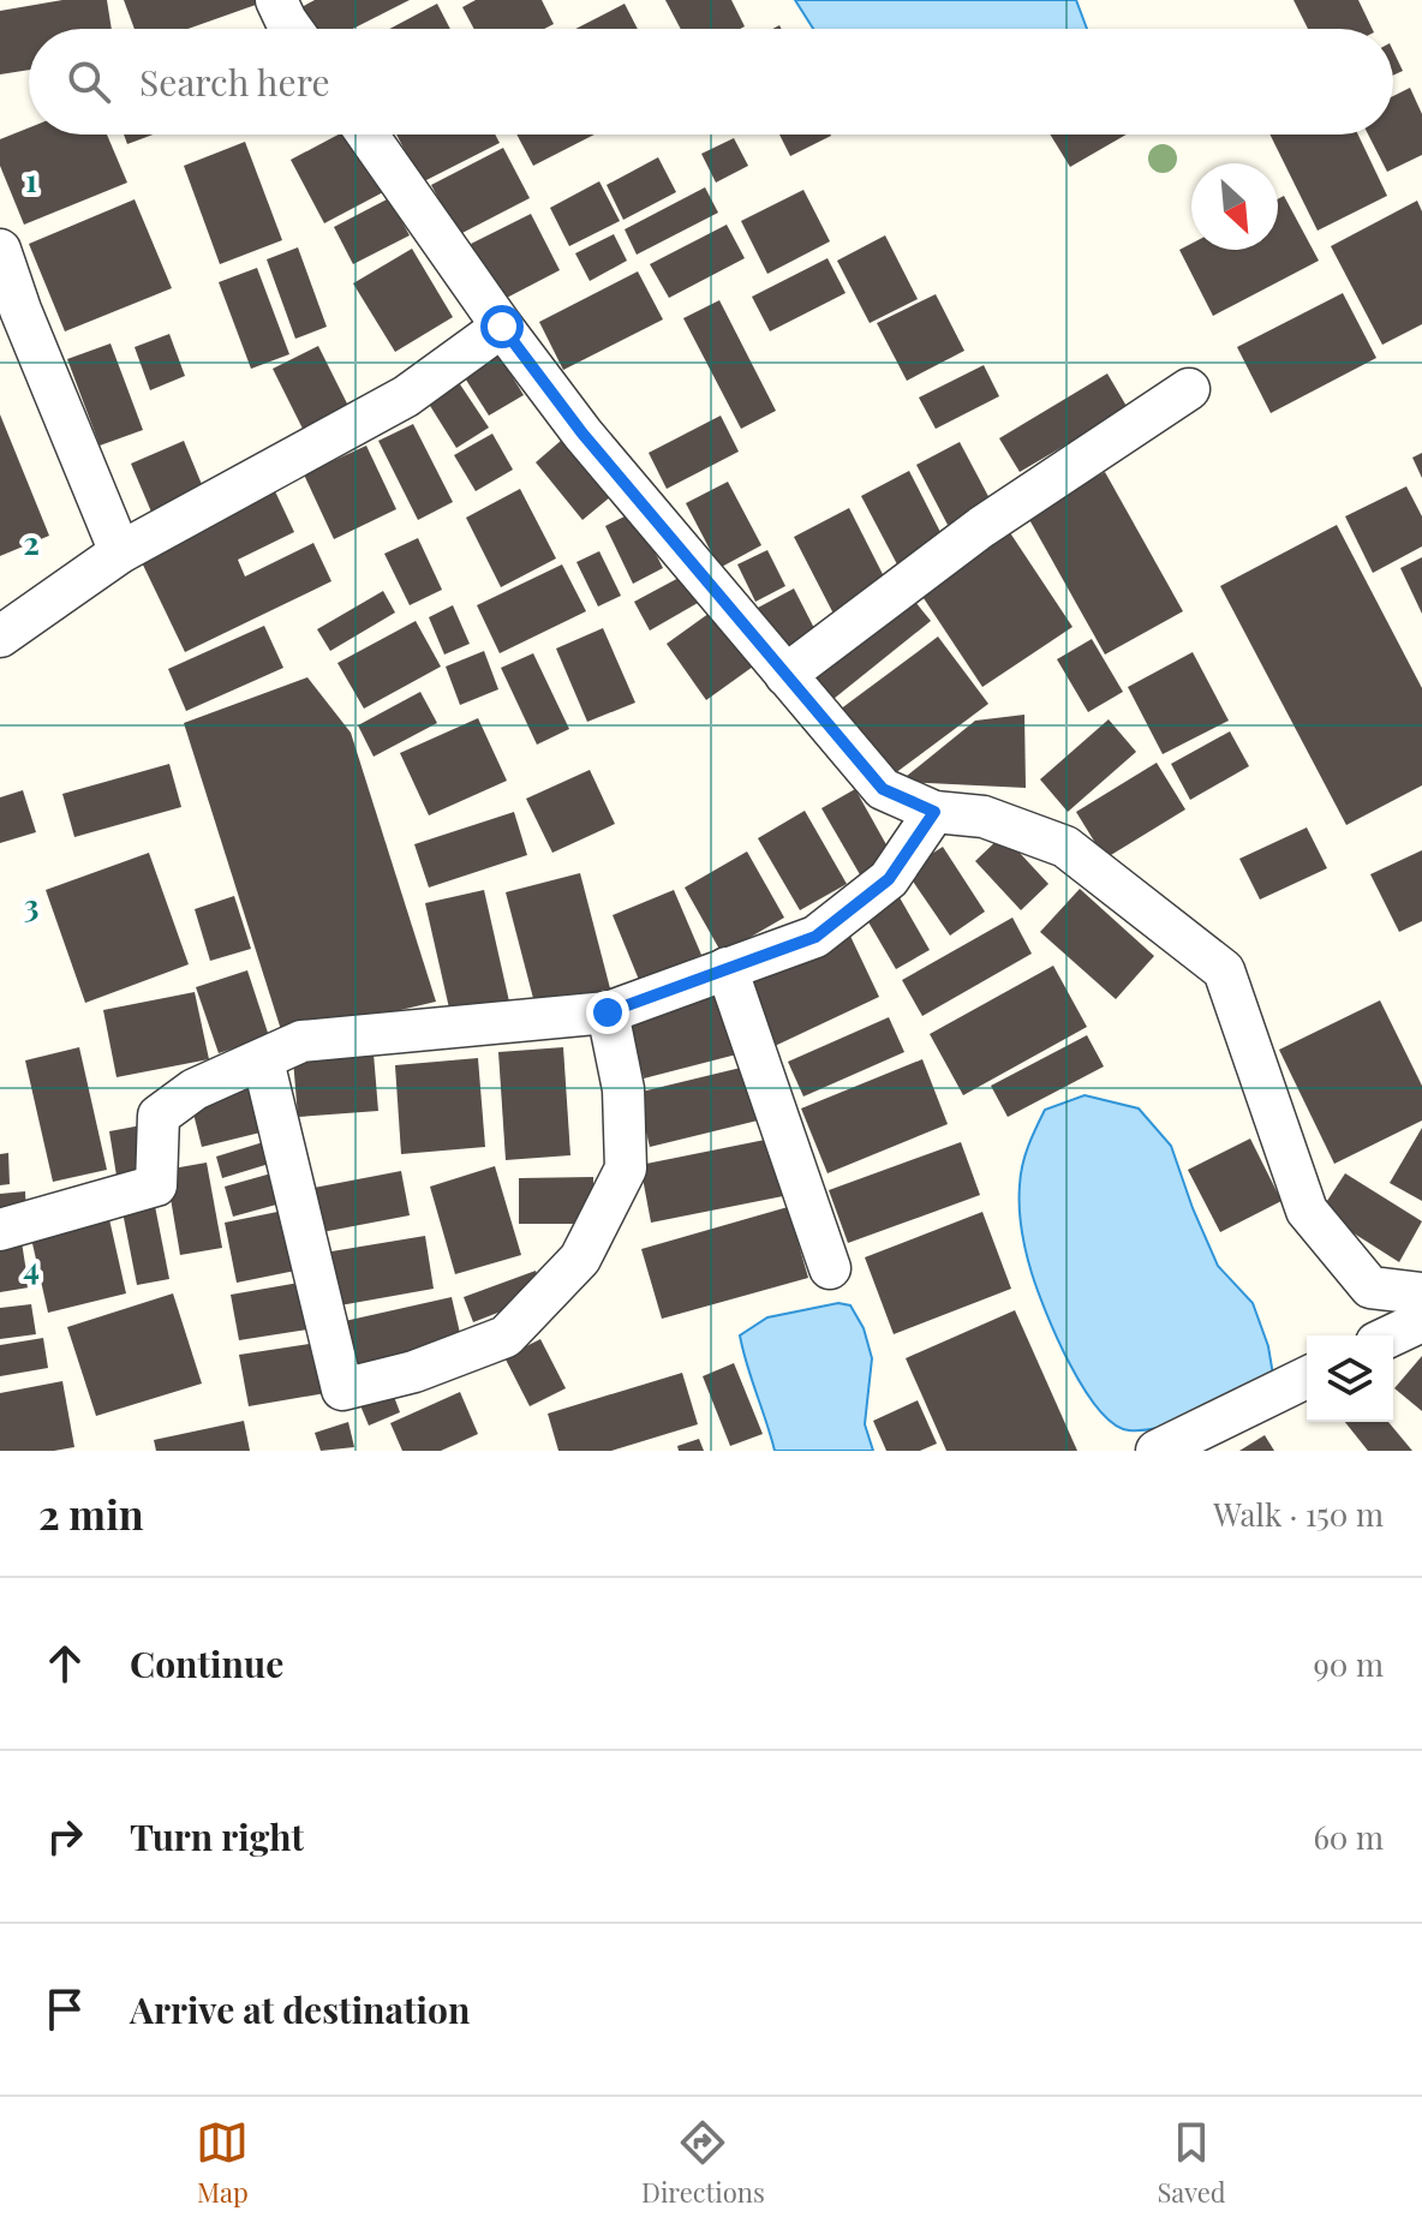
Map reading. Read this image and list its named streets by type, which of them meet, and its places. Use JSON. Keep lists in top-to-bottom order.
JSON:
{
  "north": "bottom right",
  "page": {
    "search": "Search here",
    "heading": ["2 min", "Walk · 150 m"],
    "list": [
      ["Continue", "90 m"],
      ["Turn right", "60 m"],
      "Arrive at destination"
    ],
    "nav": ["Map", "Directions", "Saved"]
  },
  "grid": {
    "rows": [
      "1",
      "2",
      "3",
      "4"
    ]
  }
}
